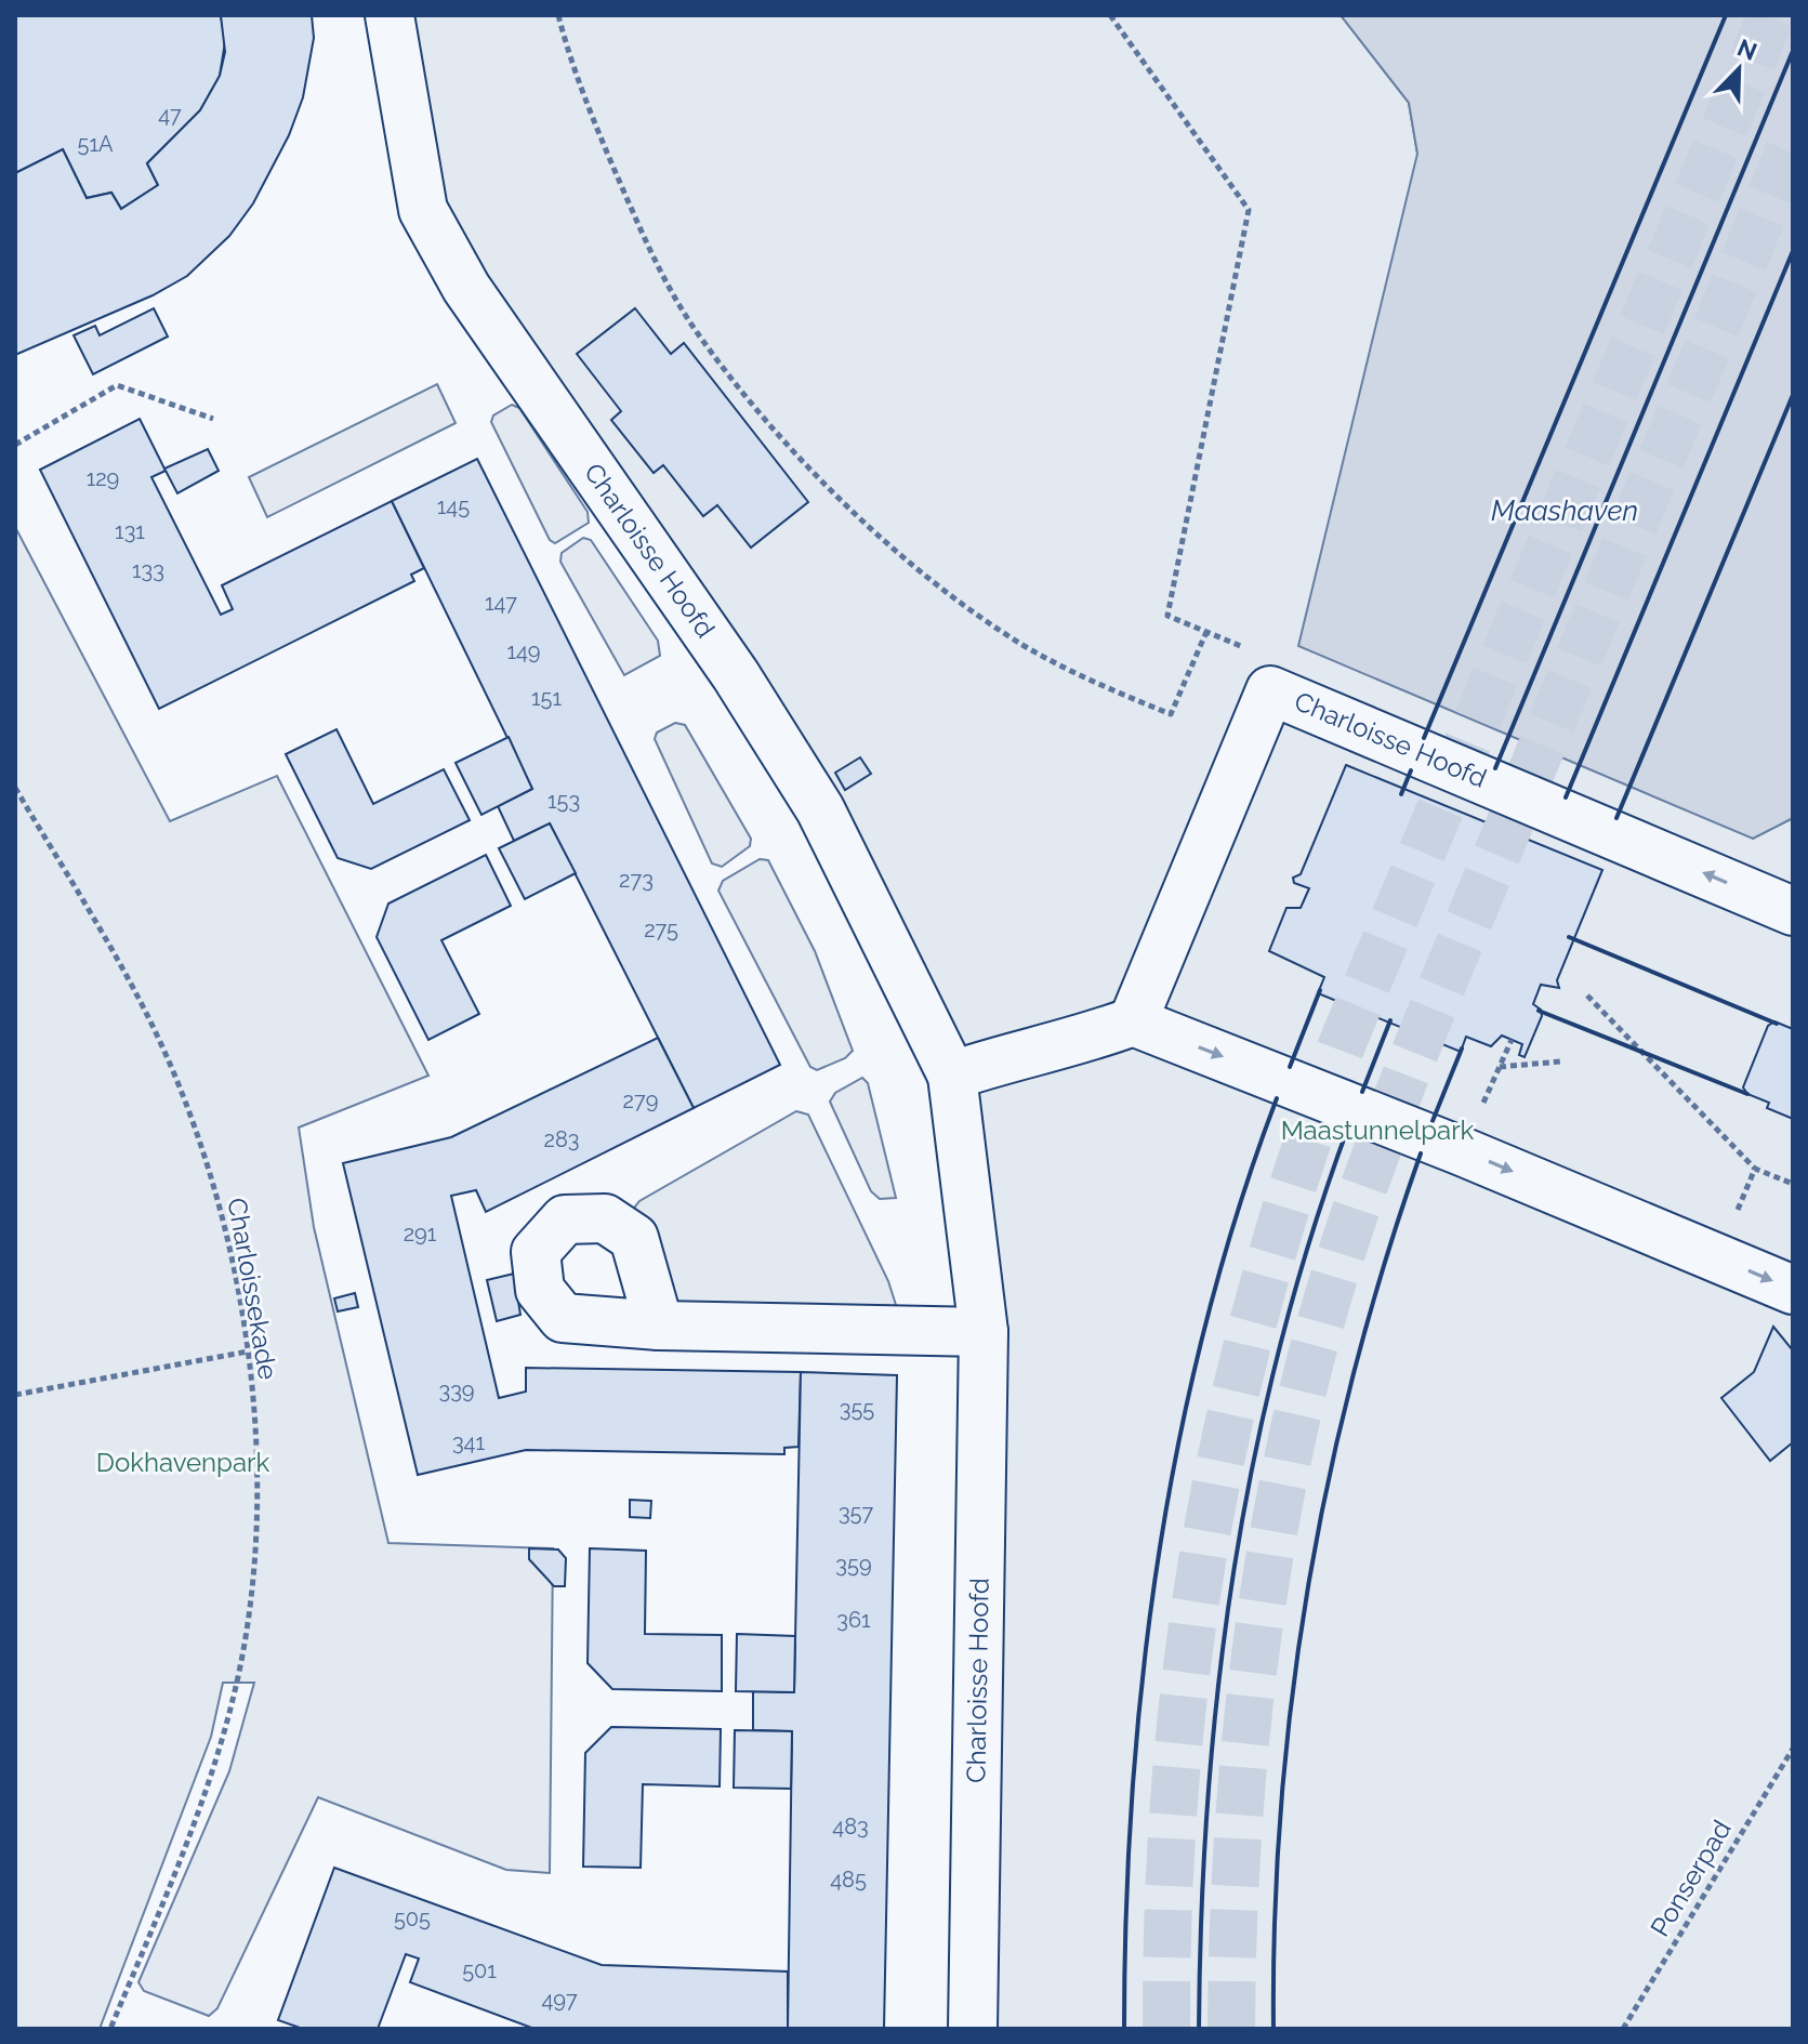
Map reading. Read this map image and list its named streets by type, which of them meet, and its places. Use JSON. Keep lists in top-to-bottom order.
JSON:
{
  "streets": {
    "street": ["Charloisse Hoofd"],
    "path": ["Charloissekade", "Ponserpad"]
  },
  "water": ["Maashaven"],
  "parks": ["Maastunnelpark", "Dokhavenpark"],
  "house_numbers": [
    "47",
    "51A",
    "129",
    "145",
    "131",
    "133",
    "147",
    "149",
    "151",
    "153",
    "273",
    "275",
    "279",
    "283",
    "291",
    "339",
    "355",
    "341",
    "357",
    "359",
    "361",
    "483",
    "485",
    "505",
    "501",
    "497"
  ],
  "north": "top right"
}
